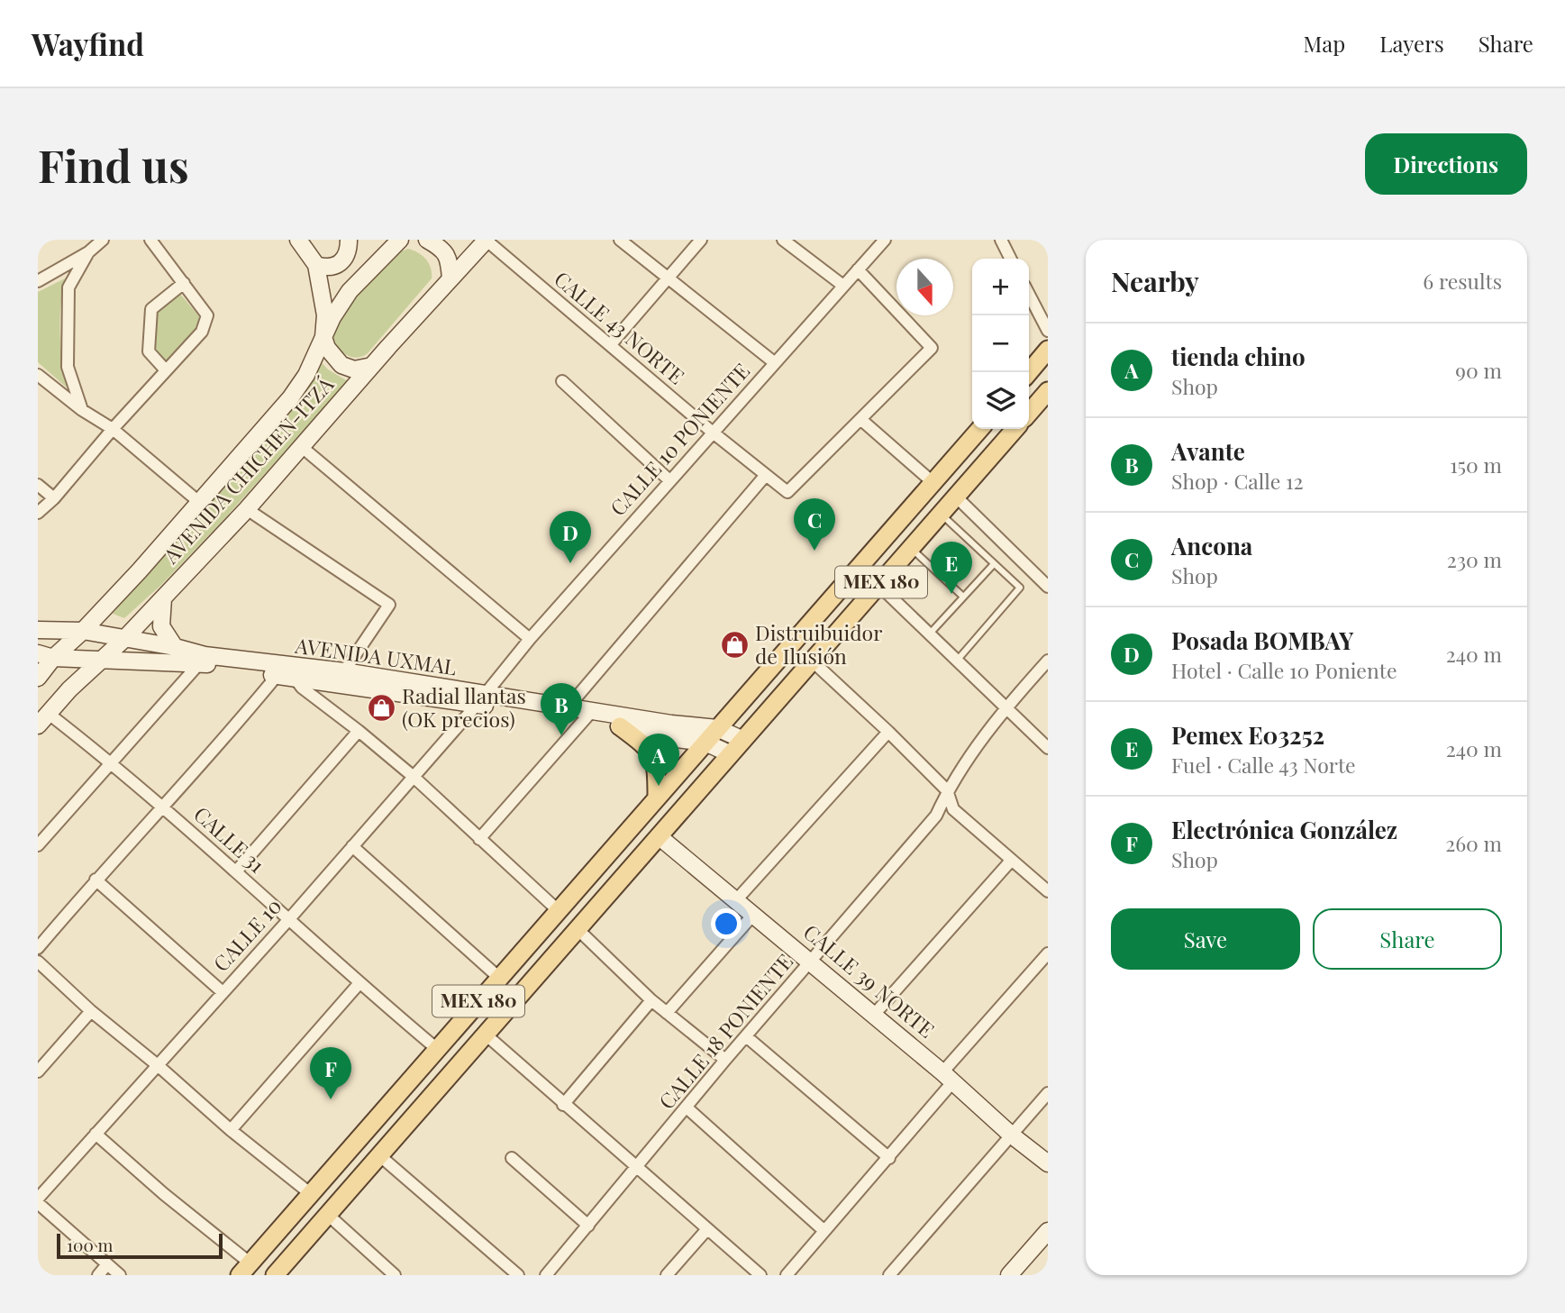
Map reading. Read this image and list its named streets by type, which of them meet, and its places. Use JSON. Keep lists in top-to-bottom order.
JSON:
{
  "streets": {
    "main road": [
      "AVENIDA CHICHEN-ITZÁ",
      "MEX 180",
      "AVENIDA UXMAL",
      "CALLE 39 NORTE"
    ],
    "street": [
      "CALLE 43 NORTE",
      "CALLE 10 PONIENTE",
      "CALLE 31",
      "CALLE 10",
      "CALLE 18 PONIENTE"
    ]
  },
  "crossings": [
    ["CALLE 43 NORTE", "CALLE 10 PONIENTE"],
    ["CALLE 43 NORTE", "AVENIDA CHICHEN-ITZÁ"],
    ["CALLE 10 PONIENTE", "AVENIDA UXMAL"],
    ["CALLE 10 PONIENTE", "CALLE 10"],
    ["AVENIDA CHICHEN-ITZÁ", "AVENIDA UXMAL"],
    ["AVENIDA CHICHEN-ITZÁ", "CALLE 31"],
    ["MEX 180", "AVENIDA UXMAL"],
    ["MEX 180", "CALLE 31"],
    ["MEX 180", "CALLE 39 NORTE"],
    ["AVENIDA UXMAL", "CALLE 10"],
    ["CALLE 31", "CALLE 10"],
    ["CALLE 39 NORTE", "CALLE 18 PONIENTE"]
  ],
  "places": {
    "shop": ["Distruibuidor de Ilusión", "Radial llantas (OK precios)"]
  },
  "scale_bar": "100 m",
  "north": "bottom",
  "page": {
    "header": "Wayfind",
    "nav": ["Map", "Layers", "Share"],
    "buttons": [
      "Directions",
      ["Save", "Share"]
    ],
    "title": "Find us",
    "heading": ["Nearby", "6 results"],
    "map_buttons": ["+", "−"],
    "list": [
      {
        "mark": "A",
        "name": "tienda chino",
        "note": "Shop",
        "value": "90 m"
      },
      {
        "mark": "B",
        "name": "Avante",
        "note": "Shop · Calle 12",
        "value": "150 m"
      },
      {
        "mark": "C",
        "name": "Ancona",
        "note": "Shop",
        "value": "230 m"
      },
      {
        "mark": "D",
        "name": "Posada BOMBAY",
        "note": "Hotel · Calle 10 Poniente",
        "value": "240 m"
      },
      {
        "mark": "E",
        "name": "Pemex E03252",
        "note": "Fuel · Calle 43 Norte",
        "value": "240 m"
      },
      {
        "mark": "F",
        "name": "Electrónica González",
        "note": "Shop",
        "value": "260 m"
      }
    ],
    "pins": [
      "C",
      "D",
      "E",
      "B",
      "A",
      "F"
    ],
    "scale": "100 m"
  }
}
